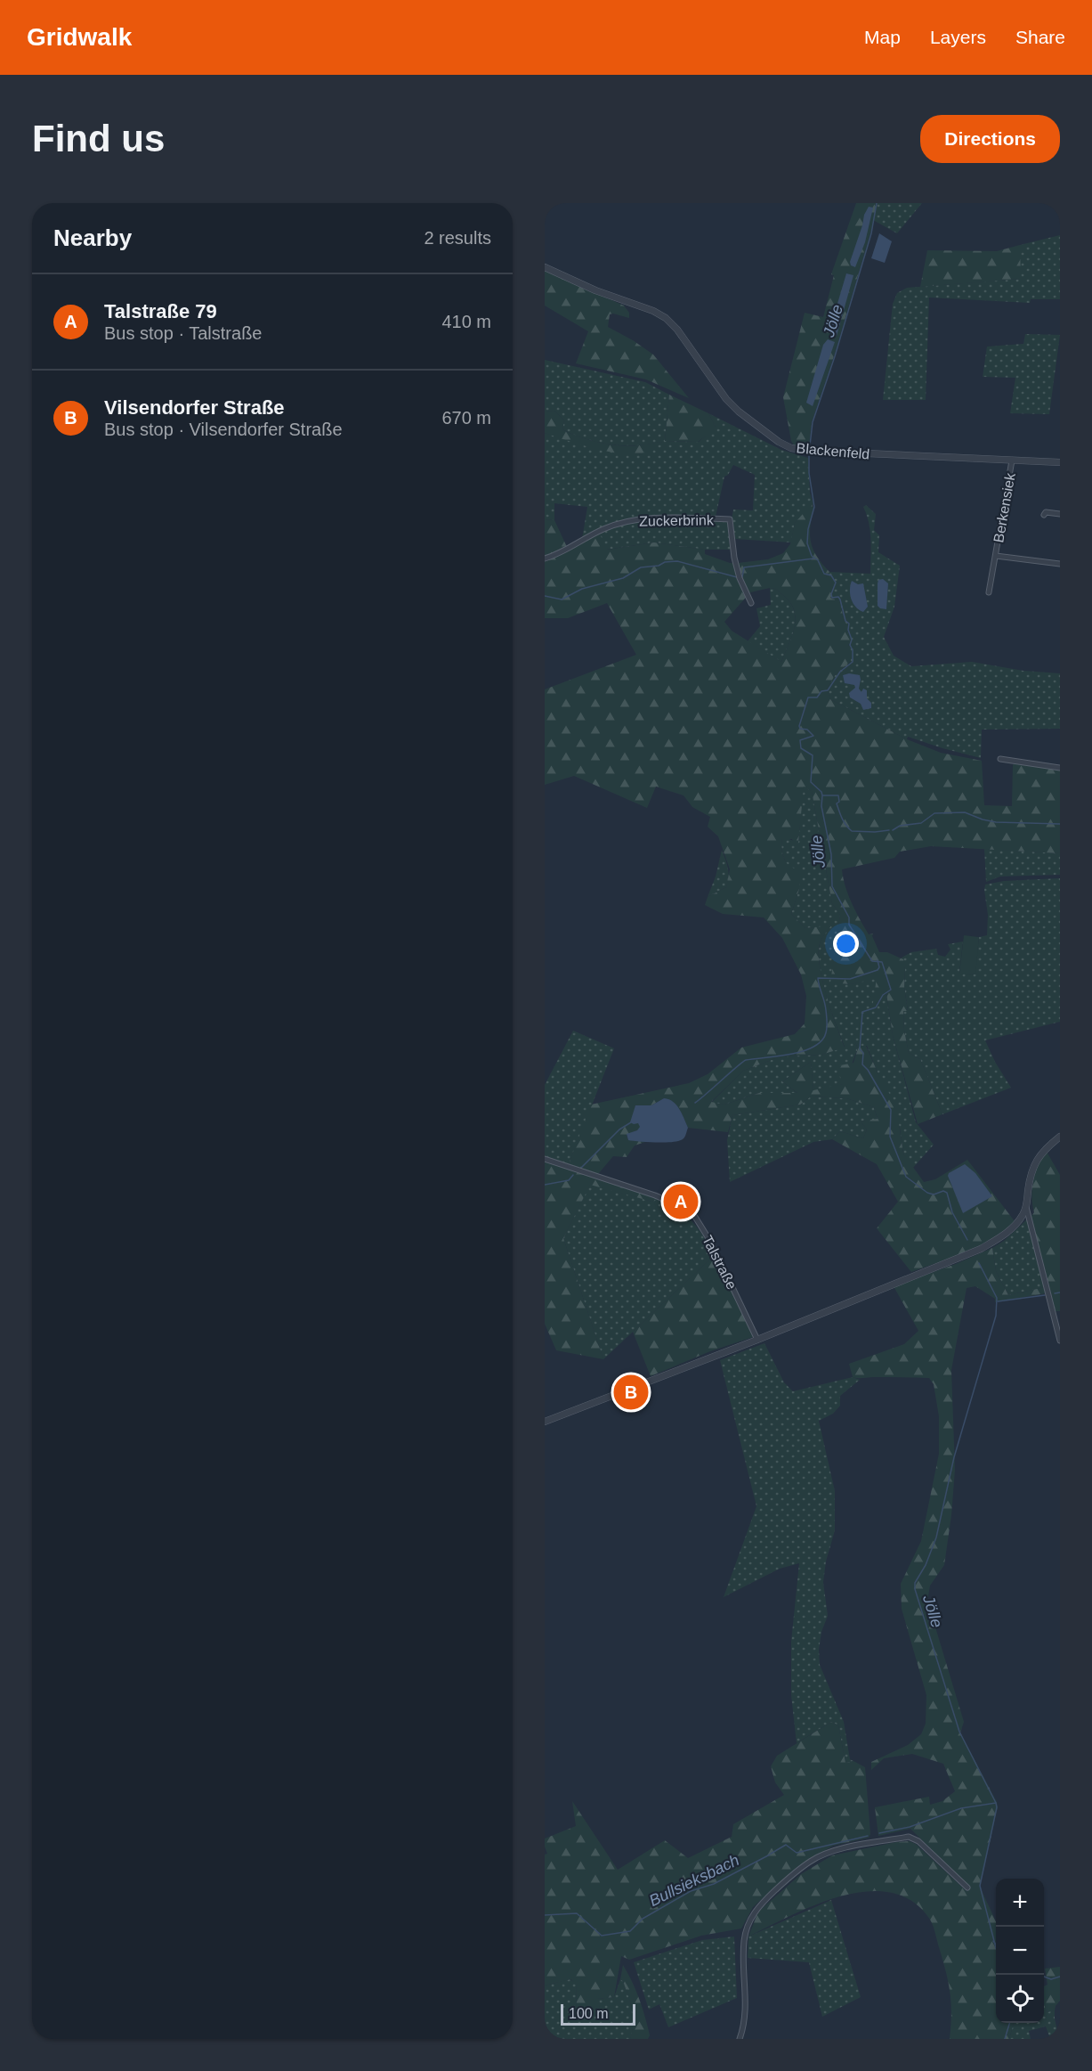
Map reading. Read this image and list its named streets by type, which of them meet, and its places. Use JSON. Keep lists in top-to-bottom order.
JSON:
{
  "streets": {
    "street": [
      "Blackenfeld",
      "Berkensiek",
      "Zuckerbrink",
      "Talstraße"
    ]
  },
  "crossings": [
    ["Blackenfeld", "Berkensiek"]
  ],
  "water": ["Jölle", "Bullsieksbach"],
  "scale_bar": "100 m",
  "page": {
    "header": "Gridwalk",
    "nav": ["Map", "Layers", "Share"],
    "buttons": "Directions",
    "title": "Find us",
    "heading": ["Nearby", "2 results"],
    "list": [
      {
        "mark": "A",
        "name": "Talstraße 79",
        "note": "Bus stop · Talstraße",
        "value": "410 m"
      },
      {
        "mark": "B",
        "name": "Vilsendorfer Straße",
        "note": "Bus stop · Vilsendorfer Straße",
        "value": "670 m"
      }
    ],
    "pins": ["A", "B"],
    "map_buttons": ["+", "−"],
    "scale": "100 m"
  }
}
